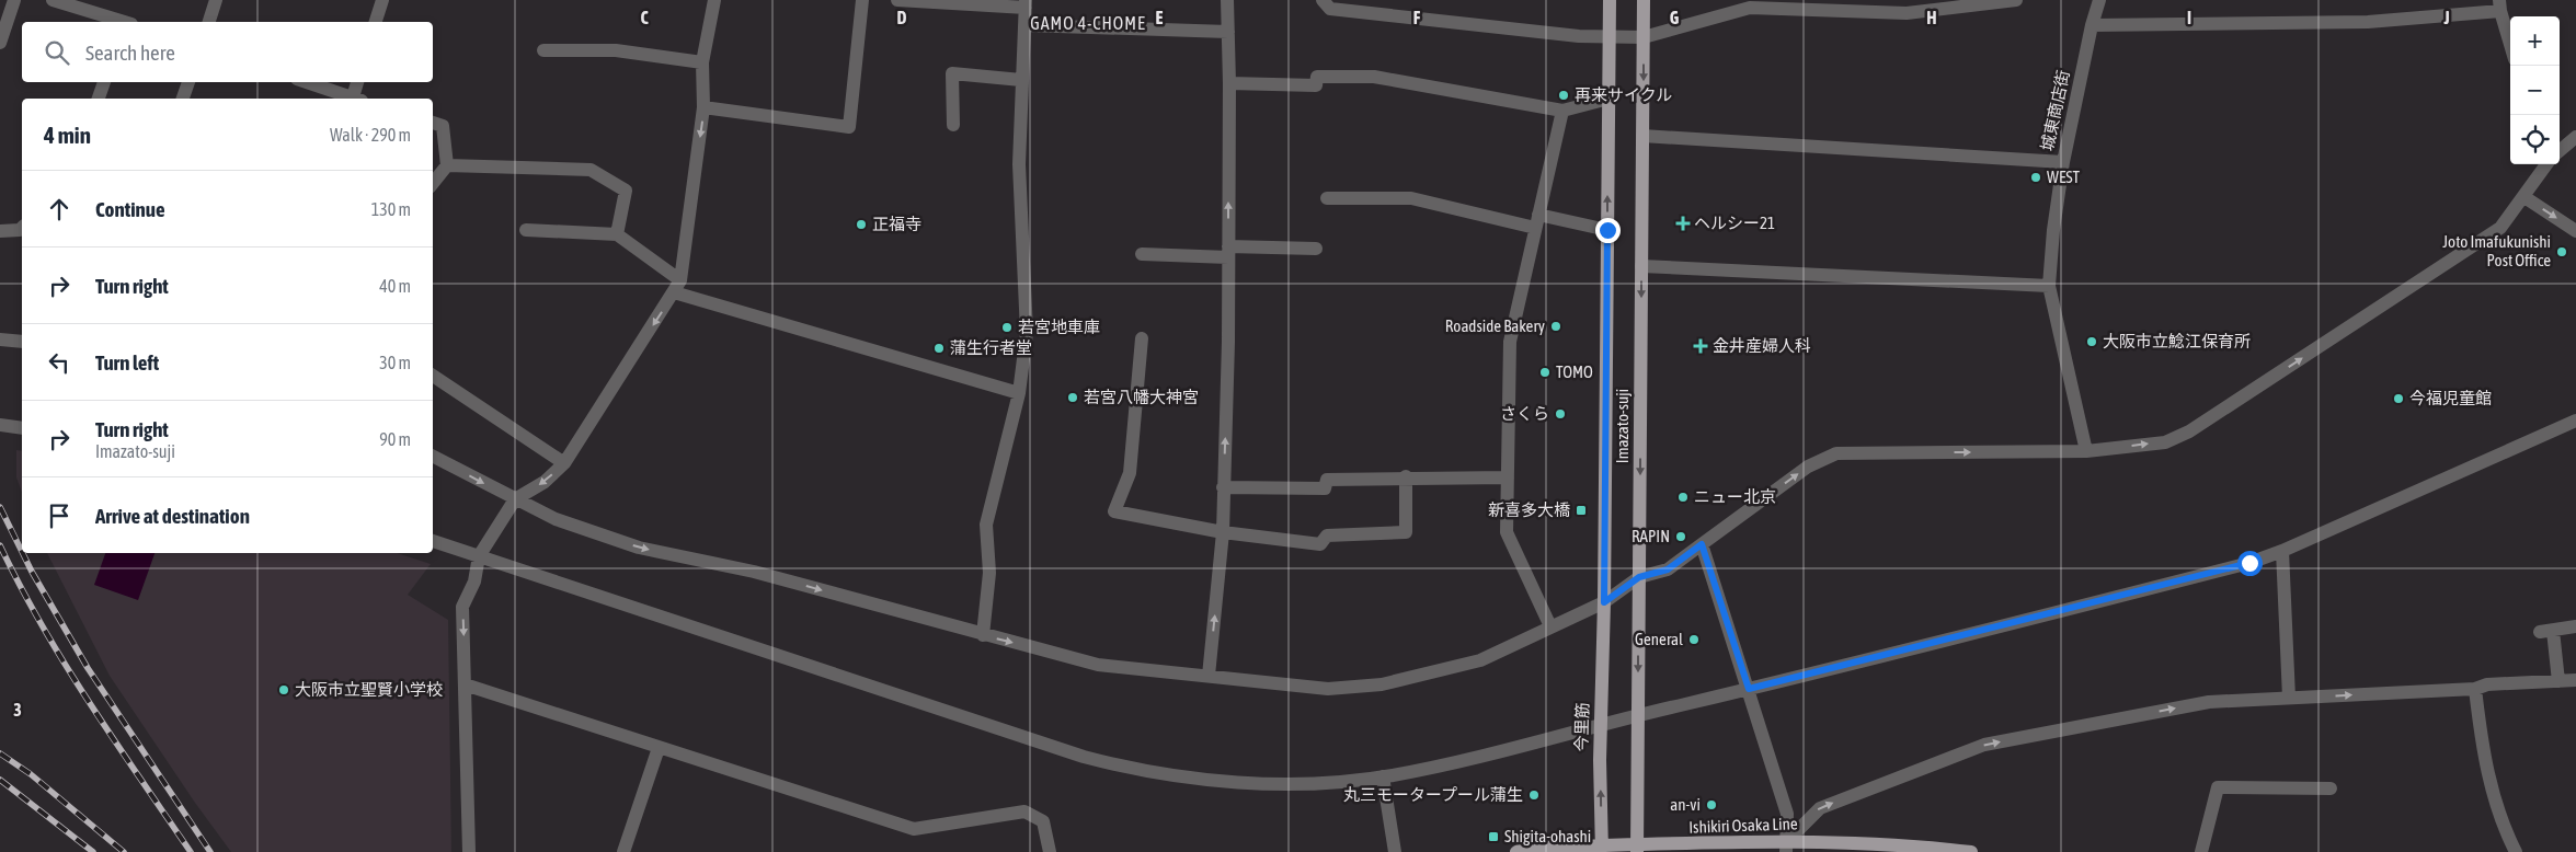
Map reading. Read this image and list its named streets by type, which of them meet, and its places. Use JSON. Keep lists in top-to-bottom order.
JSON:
{
  "streets": {
    "main road": ["Imazato-suji", "今里筋", "Ishikiri Osaka Line"],
    "street": ["城東商店街"]
  },
  "crossings": [
    ["Imazato-suji", "今里筋"],
    ["Imazato-suji", "Ishikiri Osaka Line"],
    ["今里筋", "Ishikiri Osaka Line"]
  ],
  "one_way": ["今里筋"],
  "districts": ["GAMO 4-CHOME"],
  "places": {
    "other": [
      "再来サイクル",
      "WEST",
      "正福寺",
      "Joto Imafukunishi Post Office",
      "Roadside Bakery",
      "若宮地車庫",
      "大阪市立鯰江保育所",
      "蒲生行者堂",
      "TOMO",
      "若宮八幡大神宮",
      "今福児童館",
      "さくら",
      "ニュー北京",
      "RAPIN",
      "General",
      "大阪市立聖賢小学校",
      "丸三モータープール蒲生",
      "an-vi"
    ],
    "health": ["ヘルシー21", "金井産婦人科"],
    "transit": ["新喜多大橋", "Shigita-ohashi"]
  },
  "page": {
    "map_buttons": ["+", "−"],
    "search": "Search here",
    "heading": ["4 min", "Walk · 290 m"],
    "list": [
      ["Continue", "130 m"],
      ["Turn right", "40 m"],
      ["Turn left", "30 m"],
      ["Turn right", "Imazato-suji", "90 m"],
      "Arrive at destination"
    ]
  },
  "grid": {
    "columns": [
      "C",
      "D",
      "E",
      "F",
      "G",
      "H",
      "I",
      "J"
    ],
    "rows": ["3"]
  }
}
